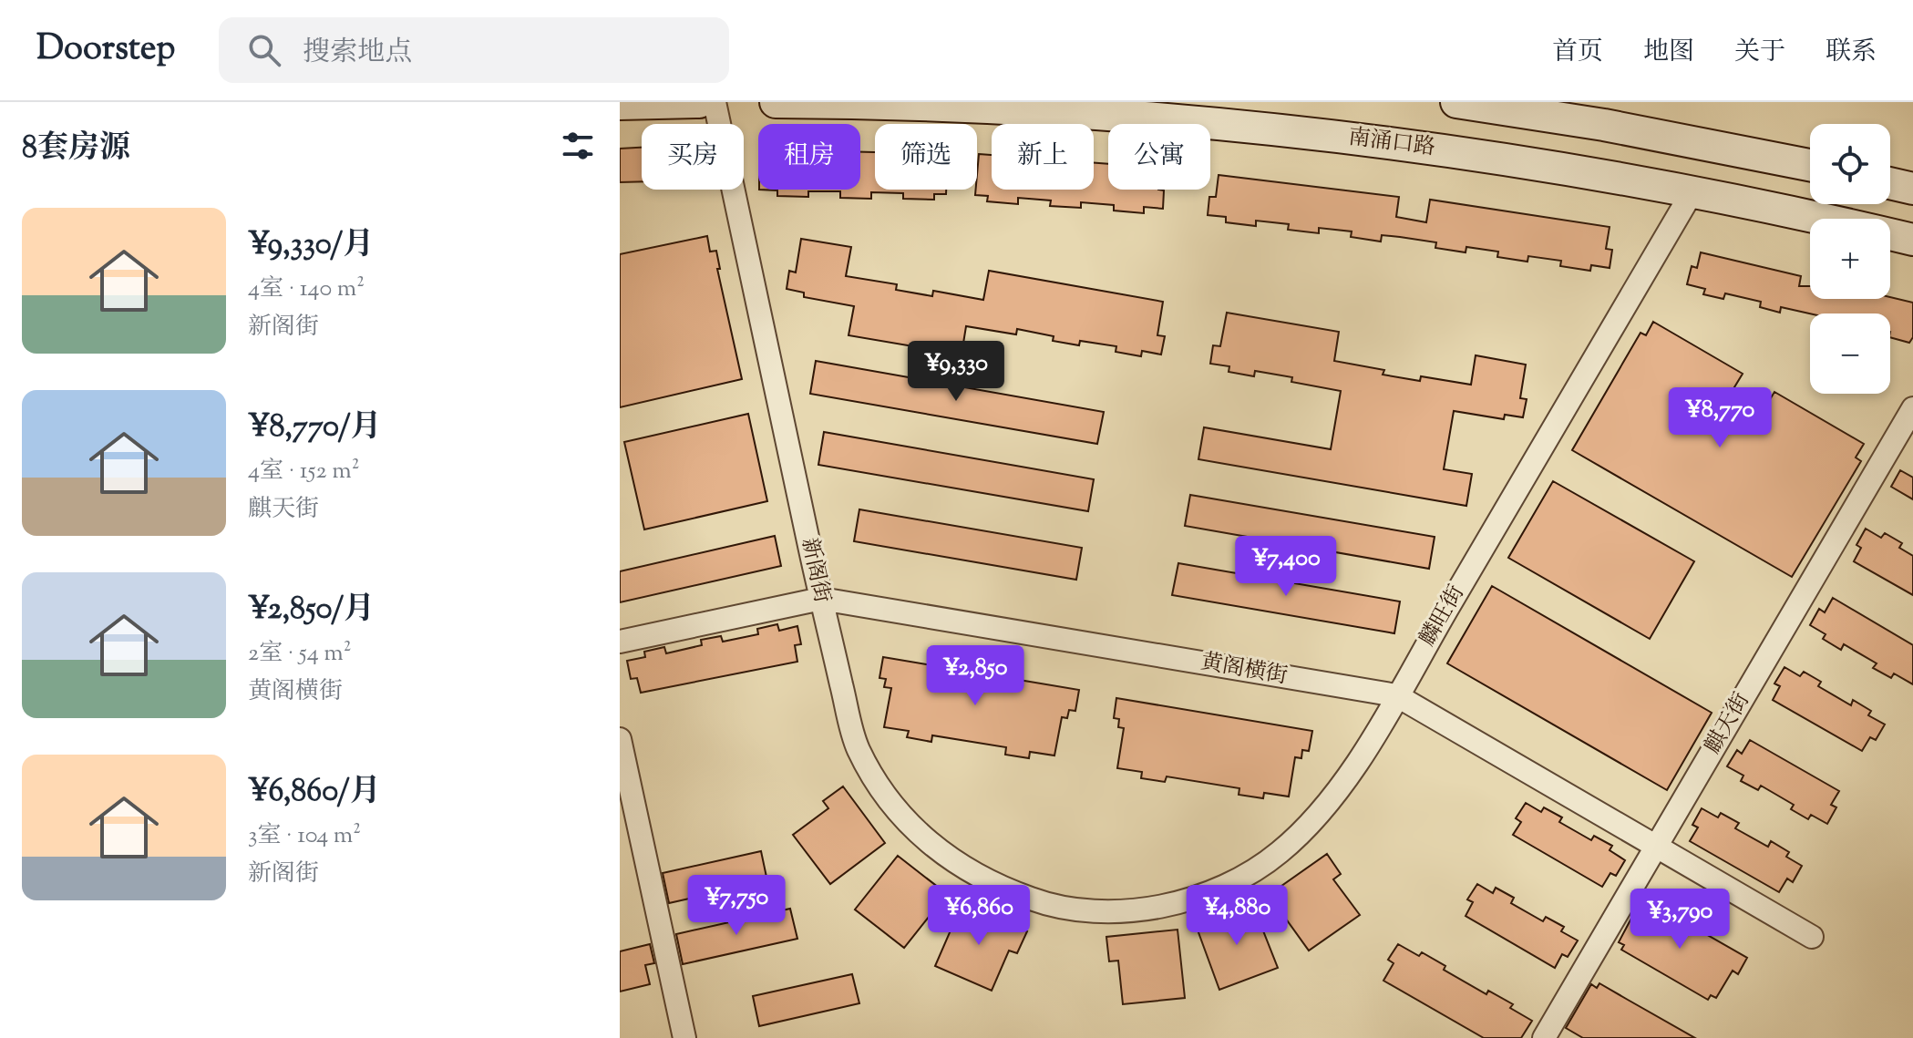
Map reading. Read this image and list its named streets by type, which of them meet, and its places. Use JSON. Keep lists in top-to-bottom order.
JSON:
{
  "streets": {
    "main road": ["南涌口路"],
    "street": [
      "新阁街",
      "麟旺街",
      "黄阁横街",
      "麒天街"
    ]
  },
  "crossings": [
    ["南涌口路", "麟旺街"],
    ["新阁街", "麟旺街"],
    ["新阁街", "黄阁横街"],
    ["麟旺街", "黄阁横街"],
    ["黄阁横街", "麒天街"]
  ],
  "page": {
    "header": "Doorstep",
    "search": "搜索地点",
    "nav": [
      "首页",
      "地图",
      "关于",
      "联系"
    ],
    "heading": "8套房源",
    "map_buttons": ["+", "−"],
    "chip": [
      "买房",
      "租房",
      "筛选",
      "新上",
      "公寓"
    ],
    "list": [
      {
        "name": "¥9,330/月",
        "note": "4室 · 140 m² · 新阁街"
      },
      {
        "name": "¥8,770/月",
        "note": "4室 · 152 m² · 麒天街"
      },
      {
        "name": "¥2,850/月",
        "note": "2室 · 54 m² · 黄阁横街"
      },
      {
        "name": "¥6,860/月",
        "note": "3室 · 104 m² · 新阁街"
      }
    ],
    "price": [
      "¥9,330",
      "¥8,770",
      "¥7,400",
      "¥2,850",
      "¥7,750",
      "¥6,860",
      "¥4,880",
      "¥3,790"
    ]
  }
}
